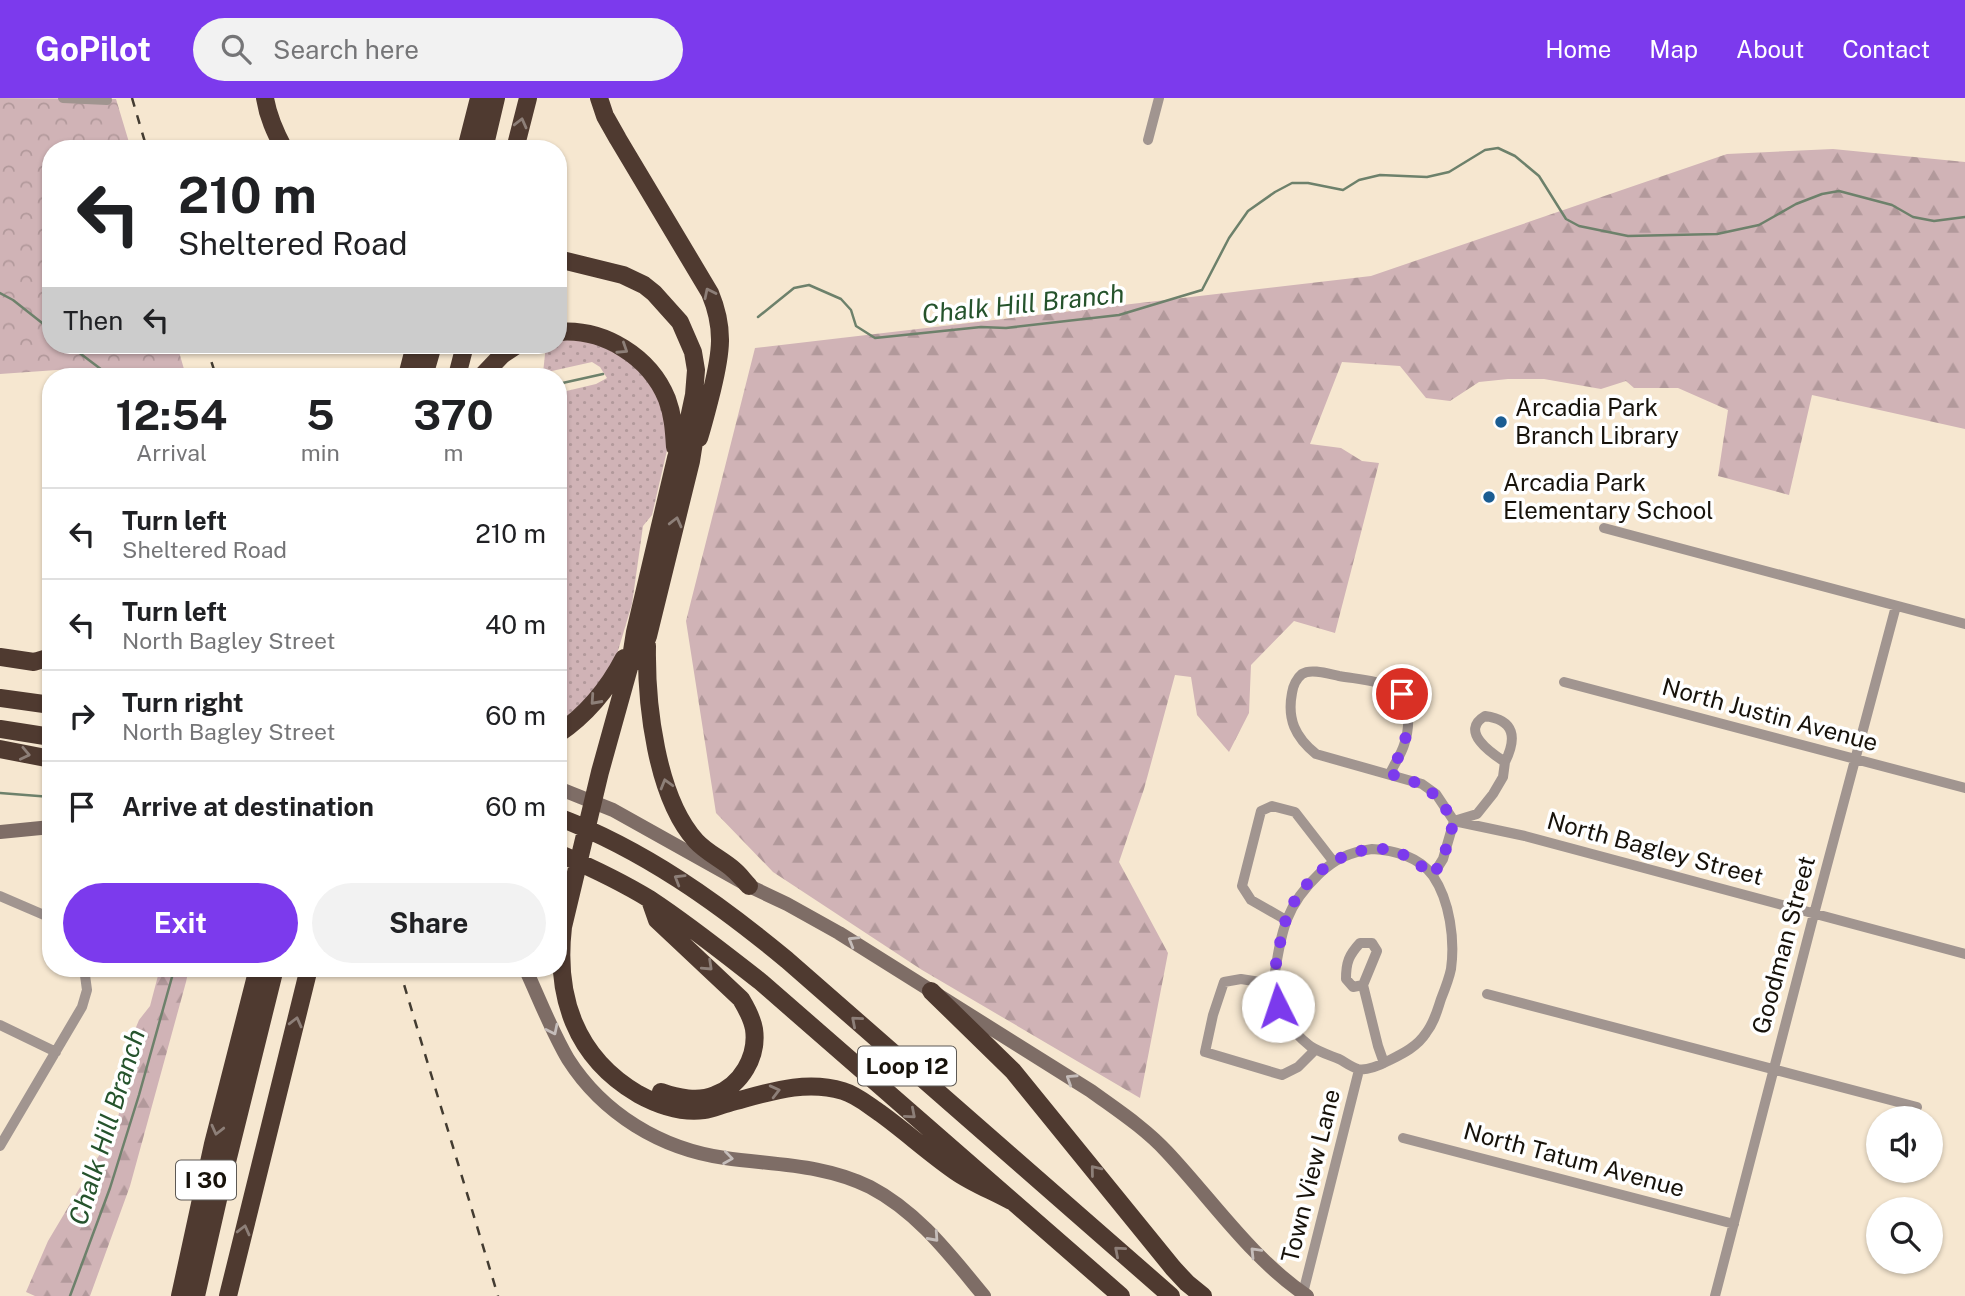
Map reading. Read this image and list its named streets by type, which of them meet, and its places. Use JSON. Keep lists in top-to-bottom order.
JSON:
{
  "streets": {
    "highway": ["Loop 12", "I 30"],
    "street": [
      "North Justin Avenue",
      "North Bagley Street",
      "Goodman Street",
      "North Tatum Avenue",
      "Town View Lane"
    ]
  },
  "crossings": [
    ["North Justin Avenue", "Goodman Street"],
    ["North Bagley Street", "Goodman Street"],
    ["Goodman Street", "North Tatum Avenue"]
  ],
  "water": ["Chalk Hill Branch"],
  "places": ["Arcadia Park Branch Library", "Arcadia Park Elementary School"],
  "page": {
    "header": "GoPilot",
    "search": "Search here",
    "nav": [
      "Home",
      "Map",
      "About",
      "Contact"
    ],
    "turn": ["210 m", "Sheltered Road"],
    "then": "Then",
    "eta": [
      "12:54",
      "Arrival",
      "5",
      "min",
      "370",
      "m"
    ],
    "list": [
      {
        "name": "Turn left",
        "note": "Sheltered Road",
        "value": "210 m"
      },
      {
        "name": "Turn left",
        "note": "North Bagley Street",
        "value": "40 m"
      },
      {
        "name": "Turn right",
        "note": "North Bagley Street",
        "value": "60 m"
      },
      {
        "name": "Arrive at destination",
        "value": "60 m"
      }
    ],
    "buttons": ["Exit", "Share"]
  }
}
